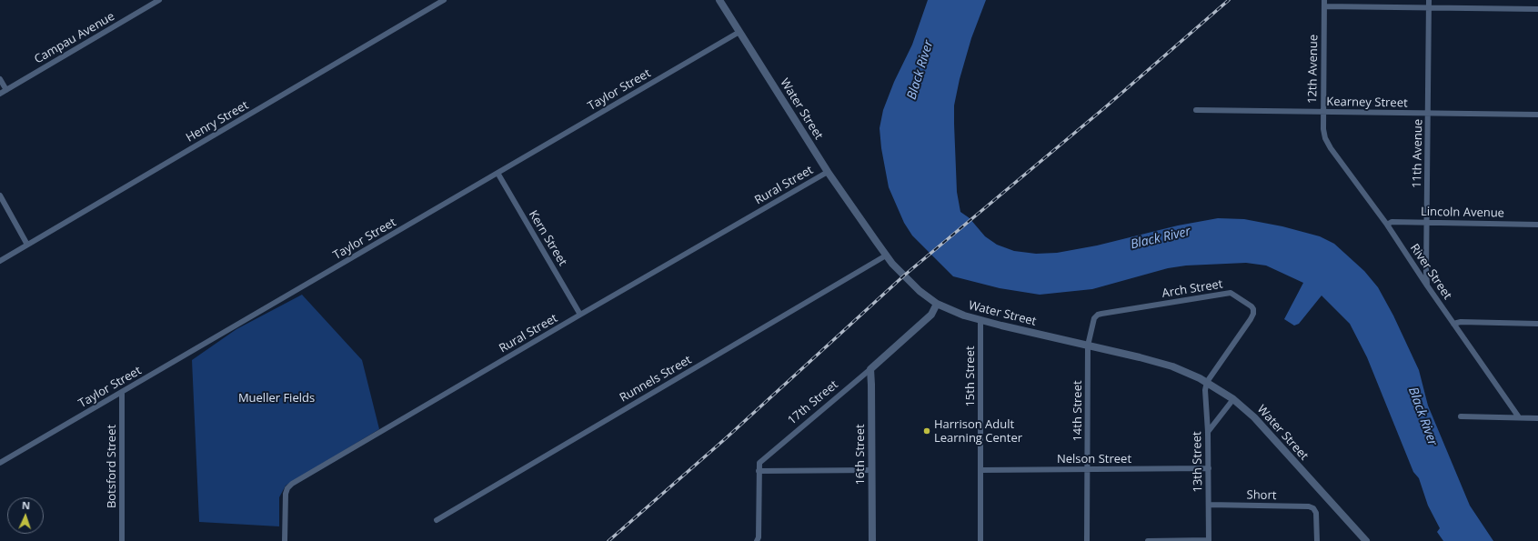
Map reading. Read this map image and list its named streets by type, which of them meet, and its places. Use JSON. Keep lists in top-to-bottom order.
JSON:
{
  "streets": {
    "street": [
      "Campau Avenue",
      "12th Avenue",
      "Taylor Street",
      "Kearney Street",
      "Water Street",
      "Henry Street",
      "11th Avenue",
      "Rural Street",
      "Lincoln Avenue",
      "Kern Street",
      "River Street",
      "Arch Street",
      "15th Street",
      "Runnels Street",
      "17th Street",
      "14th Street",
      "16th Street",
      "Nelson Street",
      "13th Street",
      "Botsford Street",
      "Short"
    ]
  },
  "crossings": [
    ["12th Avenue", "Kearney Street"],
    ["12th Avenue", "River Street"],
    ["Taylor Street", "Water Street"],
    ["Taylor Street", "Kern Street"],
    ["Taylor Street", "Botsford Street"],
    ["Kearney Street", "11th Avenue"],
    ["Water Street", "Rural Street"],
    ["Water Street", "Arch Street"],
    ["Water Street", "15th Street"],
    ["Water Street", "Runnels Street"],
    ["Water Street", "17th Street"],
    ["Water Street", "14th Street"],
    ["Water Street", "13th Street"],
    ["11th Avenue", "Lincoln Avenue"],
    ["11th Avenue", "River Street"],
    ["Rural Street", "Kern Street"],
    ["Lincoln Avenue", "River Street"],
    ["Arch Street", "14th Street"],
    ["Arch Street", "13th Street"],
    ["15th Street", "Nelson Street"],
    ["17th Street", "16th Street"],
    ["14th Street", "Nelson Street"],
    ["Nelson Street", "13th Street"],
    ["13th Street", "Short"]
  ],
  "water": ["Black River"],
  "parks": ["Mueller Fields"],
  "places": ["Harrison Adult Learning Center"],
  "north": "top"
}
